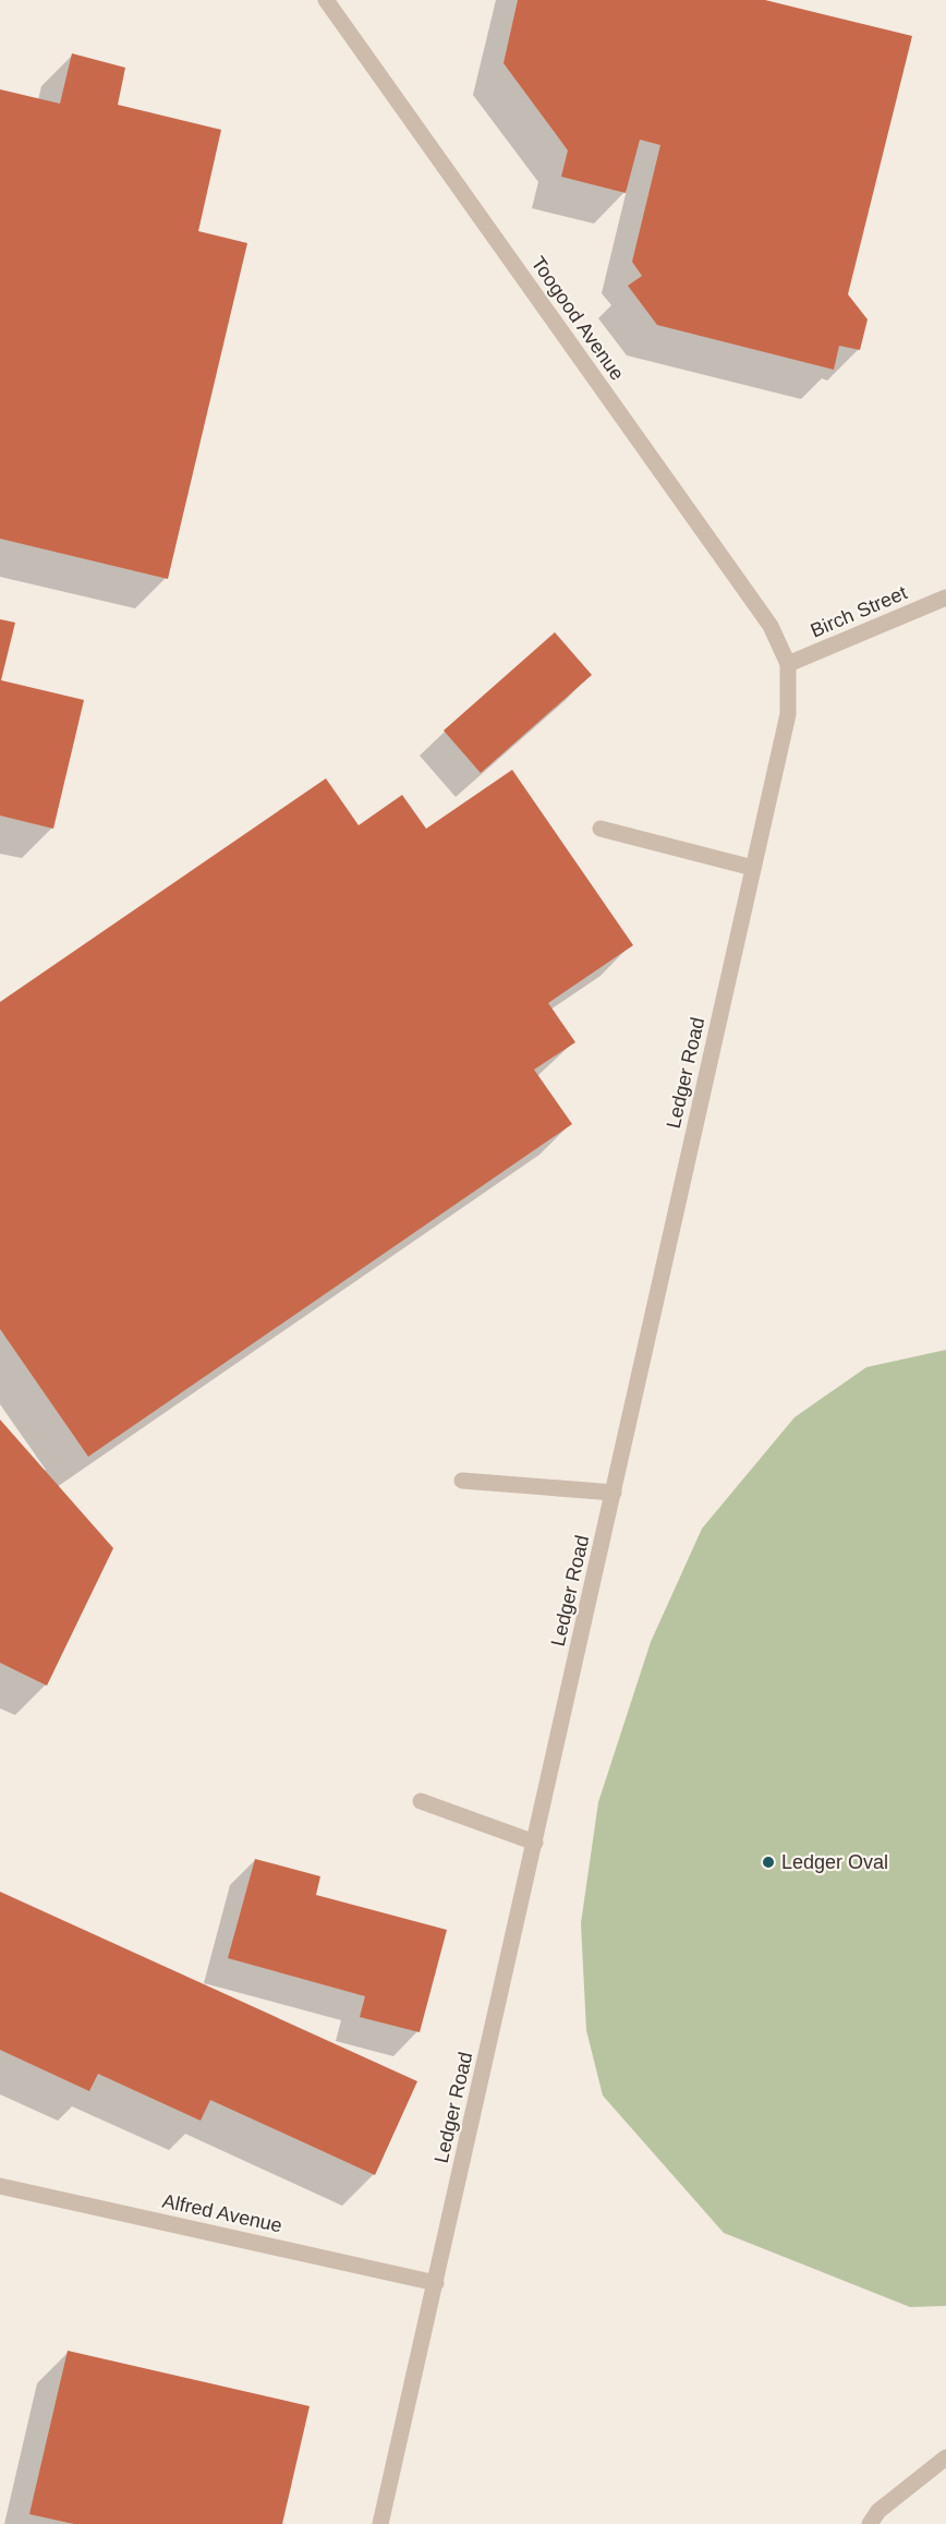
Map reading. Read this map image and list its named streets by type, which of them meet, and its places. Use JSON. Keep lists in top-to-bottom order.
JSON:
{
  "streets": {
    "street": [
      "Toogood Avenue",
      "Birch Street",
      "Ledger Road",
      "Alfred Avenue"
    ]
  },
  "crossings": [
    ["Toogood Avenue", "Birch Street"],
    ["Toogood Avenue", "Ledger Road"],
    ["Birch Street", "Ledger Road"],
    ["Ledger Road", "Alfred Avenue"]
  ],
  "places": ["Ledger Oval"]
}
